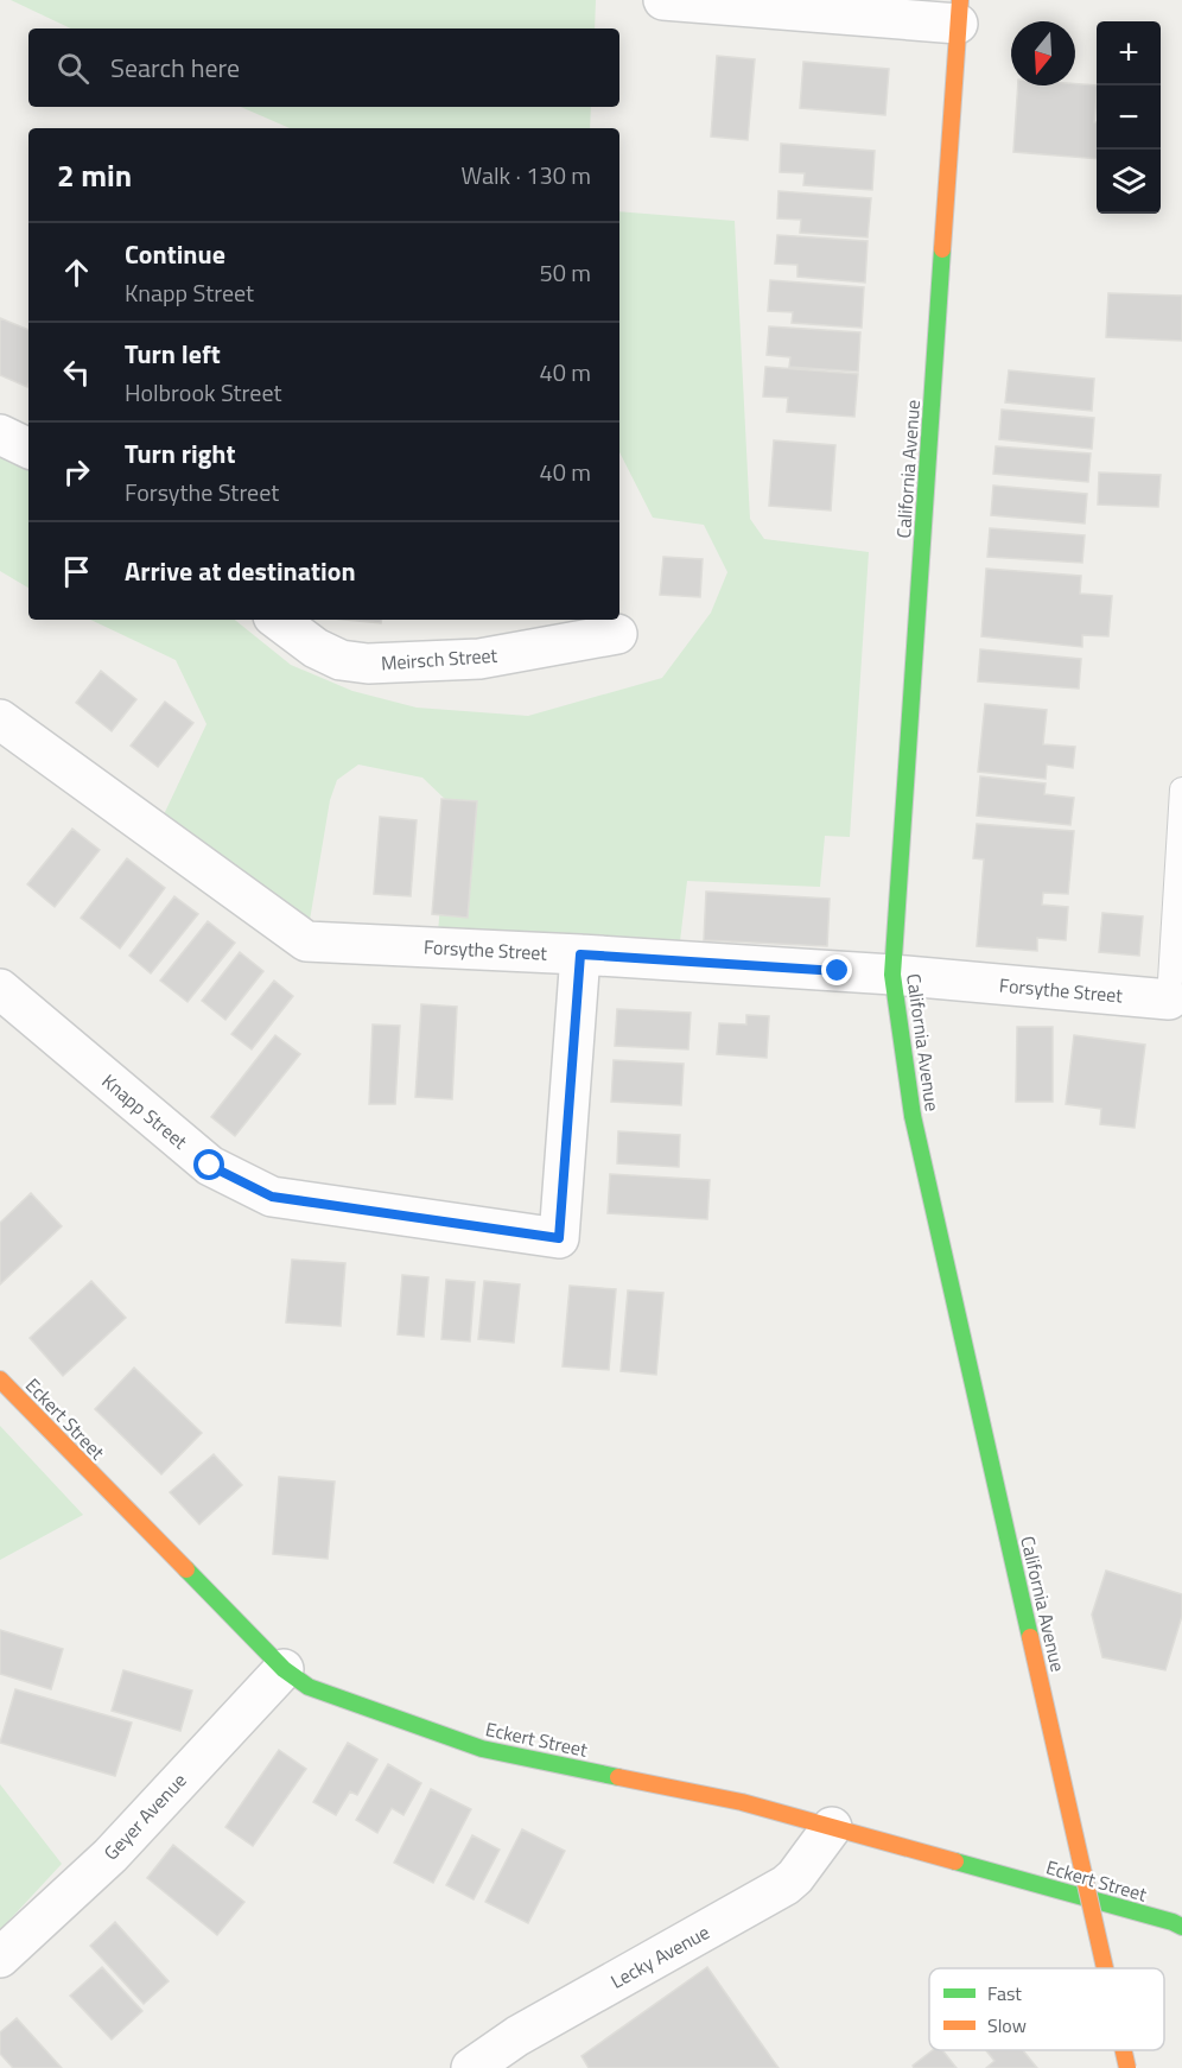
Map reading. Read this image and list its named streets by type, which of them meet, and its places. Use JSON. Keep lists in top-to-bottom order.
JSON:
{
  "streets": {
    "street": [
      "California Avenue",
      "Meirsch Street",
      "Forsythe Street",
      "Knapp Street",
      "Eckert Street",
      "Geyer Avenue",
      "Lecky Avenue"
    ]
  },
  "crossings": [
    ["California Avenue", "Forsythe Street"],
    ["Forsythe Street", "Knapp Street"],
    ["Eckert Street", "Geyer Avenue"],
    ["Eckert Street", "Lecky Avenue"]
  ],
  "legend": ["Fast", "Slow"],
  "north": "bottom",
  "page": {
    "map_buttons": ["+", "−"],
    "search": "Search here",
    "heading": ["2 min", "Walk · 130 m"],
    "list": [
      ["Continue", "Knapp Street", "50 m"],
      ["Turn left", "Holbrook Street", "40 m"],
      ["Turn right", "Forsythe Street", "40 m"],
      "Arrive at destination"
    ]
  }
}
